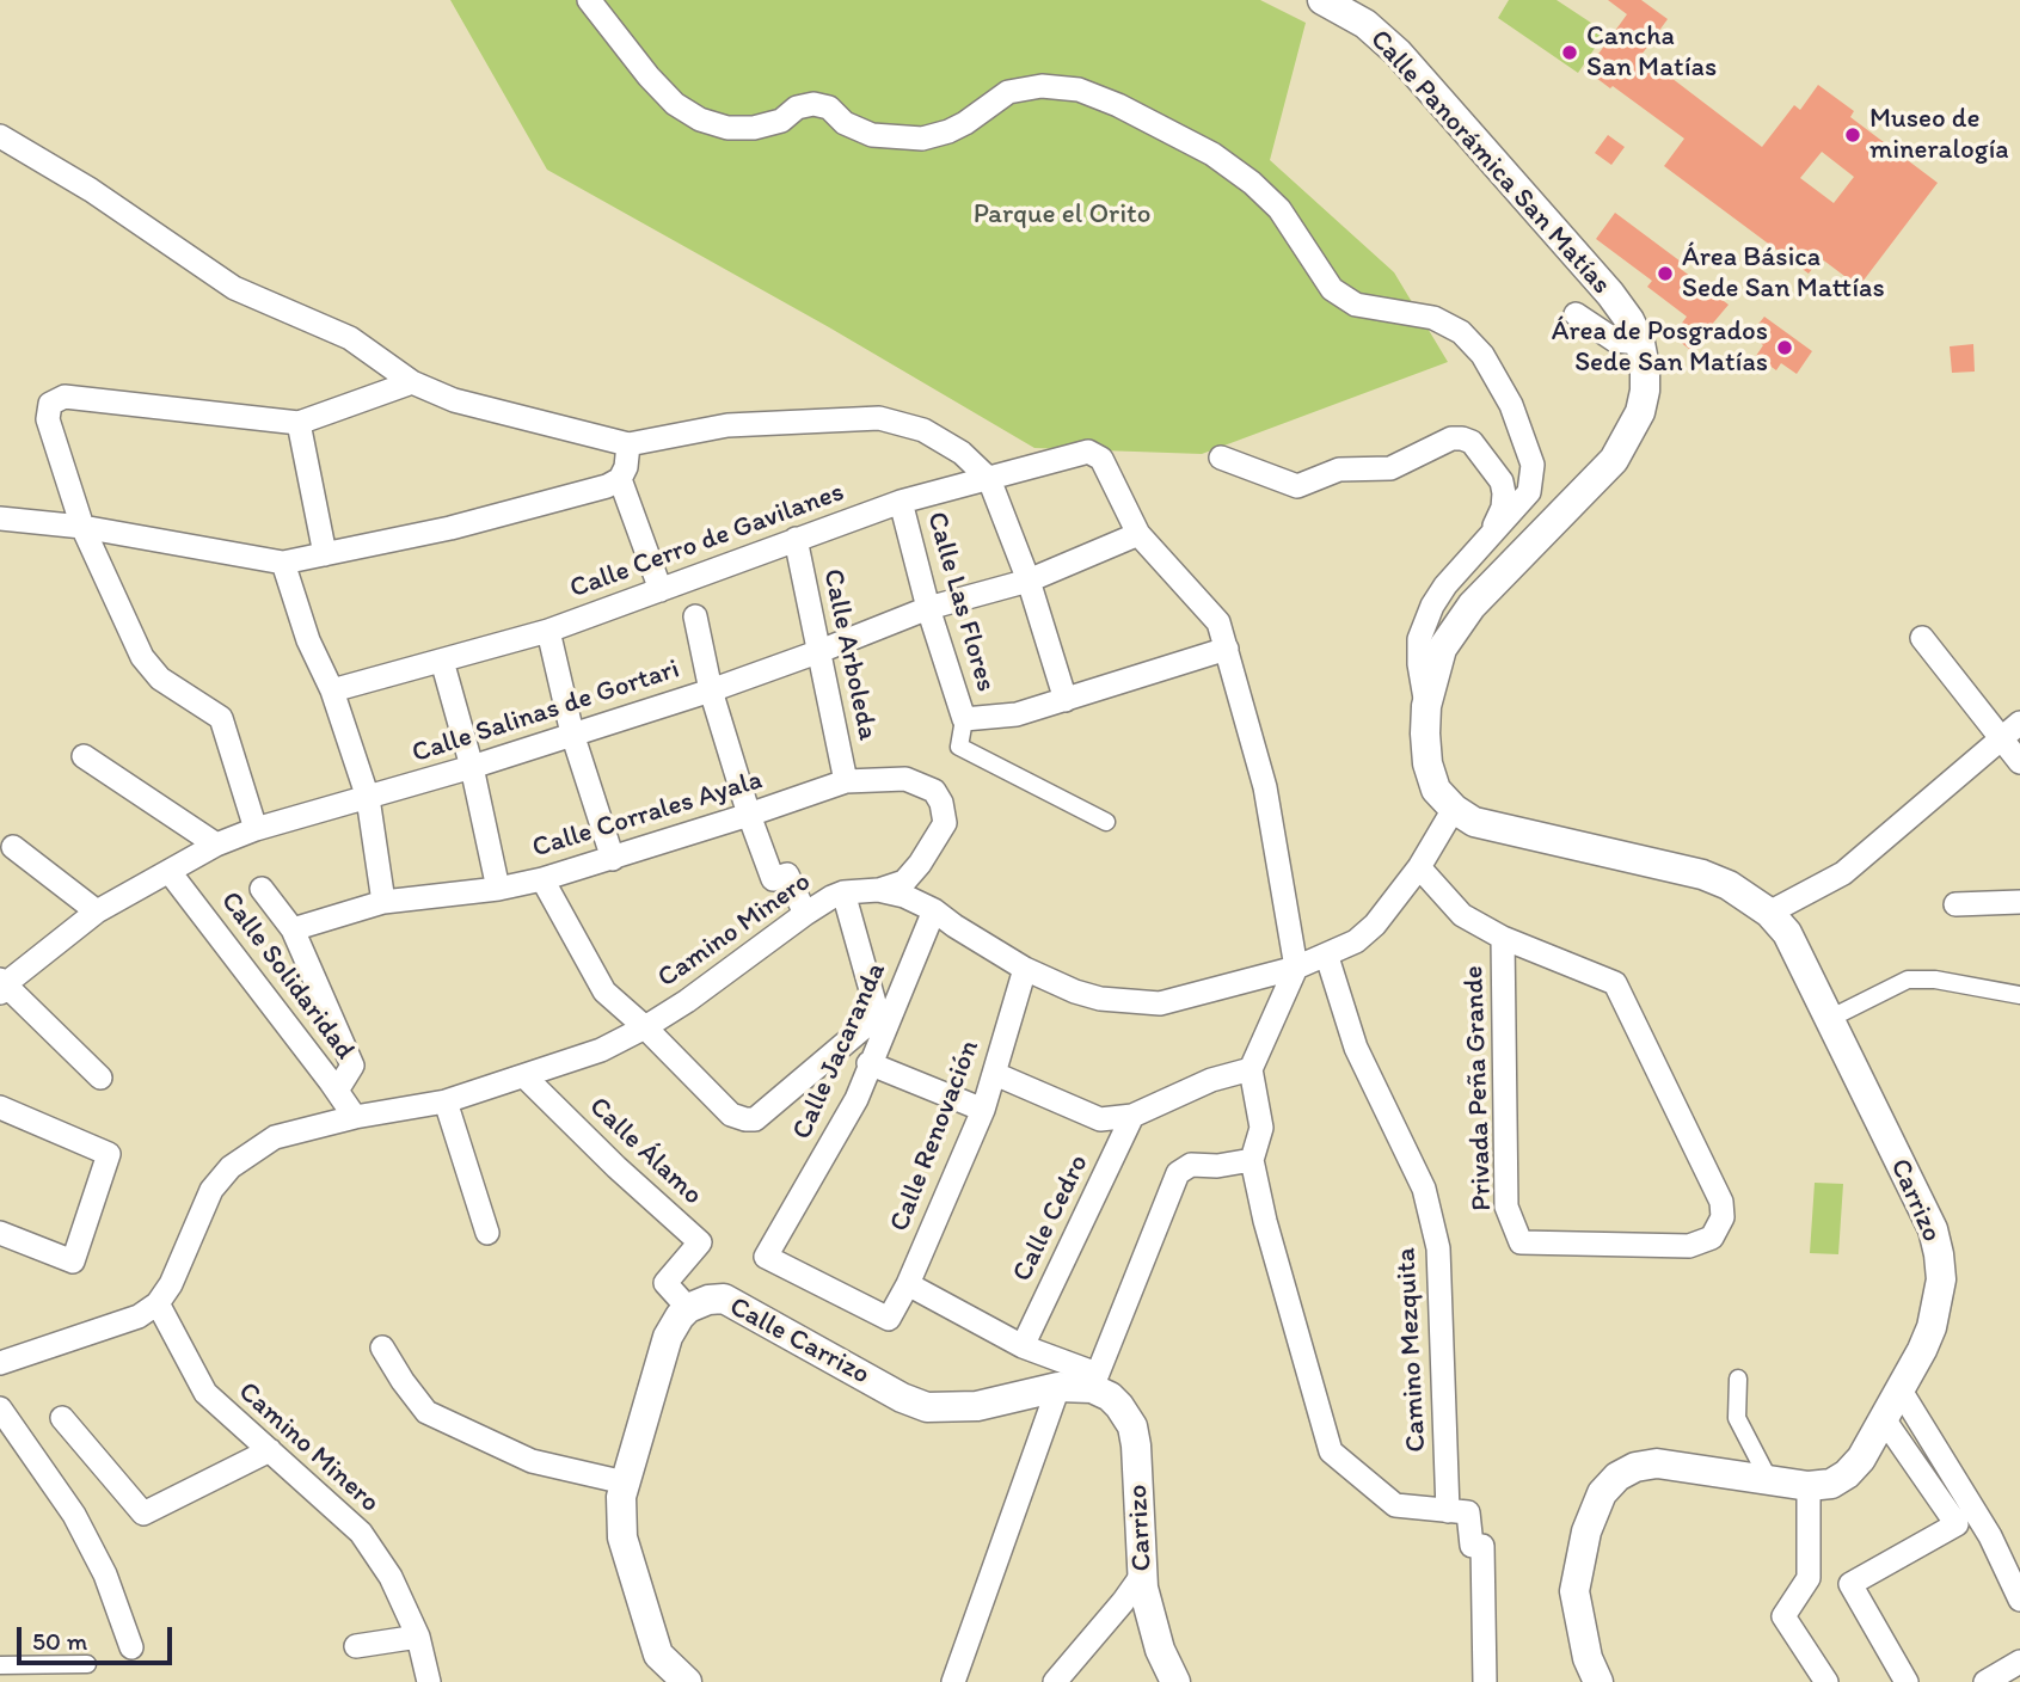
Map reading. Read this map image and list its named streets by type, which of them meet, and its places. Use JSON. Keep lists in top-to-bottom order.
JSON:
{
  "streets": {
    "street": [
      "Calle Panorámica San Matías",
      "Calle Cerro de Gavilanes",
      "Calle Las Flores",
      "Calle Arboleda",
      "Calle Salinas de Gortari",
      "Calle Corrales Ayala",
      "Camino Minero",
      "Calle Solidaridad",
      "Calle Jacaranda",
      "Privada Peña Grande",
      "Calle Renovación",
      "Calle Álamo",
      "Carrizo",
      "Calle Cedro",
      "Calle Carrizo",
      "Camino Mezquita"
    ]
  },
  "crossings": [
    ["Calle Panorámica San Matías", "Camino Minero"],
    ["Calle Panorámica San Matías", "Carrizo"],
    ["Calle Cerro de Gavilanes", "Calle Las Flores"],
    ["Calle Cerro de Gavilanes", "Calle Arboleda"],
    ["Calle Cerro de Gavilanes", "Calle Salinas de Gortari"],
    ["Calle Las Flores", "Calle Salinas de Gortari"],
    ["Calle Arboleda", "Calle Salinas de Gortari"],
    ["Calle Arboleda", "Calle Corrales Ayala"],
    ["Calle Salinas de Gortari", "Calle Solidaridad"],
    ["Calle Corrales Ayala", "Camino Minero"],
    ["Camino Minero", "Calle Solidaridad"],
    ["Camino Minero", "Calle Jacaranda"],
    ["Camino Minero", "Privada Peña Grande"],
    ["Camino Minero", "Calle Renovación"],
    ["Camino Minero", "Calle Álamo"],
    ["Camino Minero", "Carrizo"],
    ["Camino Minero", "Camino Mezquita"],
    ["Calle Jacaranda", "Calle Renovación"],
    ["Calle Álamo", "Calle Carrizo"],
    ["Carrizo", "Calle Carrizo"]
  ],
  "parks": ["Parque el Orito"],
  "places": [
    "Cancha San Matías",
    "Museo de mineralogía",
    "Área Básica Sede San Mattías",
    "Área de Posgrados Sede San Matías"
  ],
  "scale_bar": "50 m"
}
